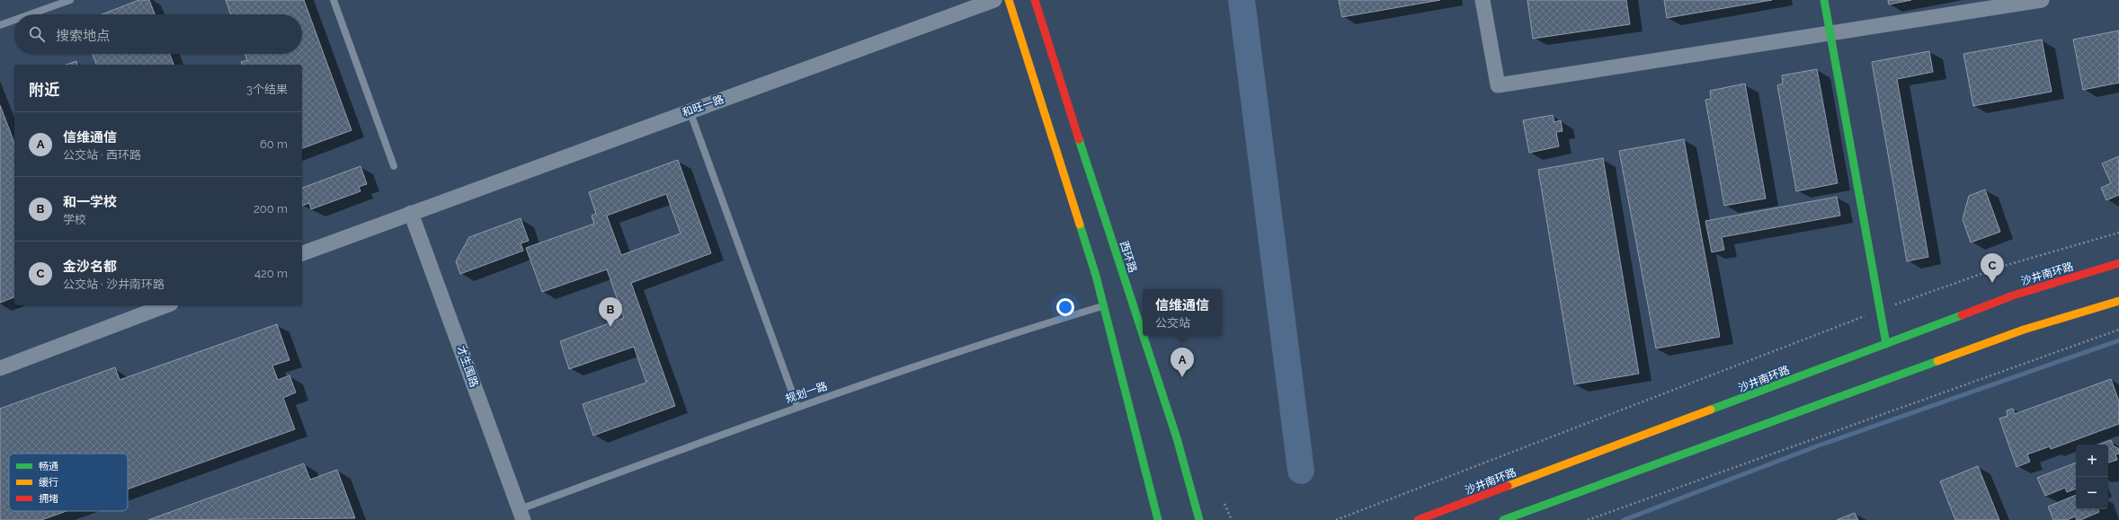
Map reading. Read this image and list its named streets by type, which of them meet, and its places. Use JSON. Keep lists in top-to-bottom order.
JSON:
{
  "streets": {
    "main road": ["西环路", "沙井南环路"],
    "street": ["和旺一路", "才生围路"],
    "lane": ["规划一路"]
  },
  "crossings": [
    ["和旺一路", "才生围路"],
    ["才生围路", "规划一路"]
  ],
  "legend": ["畅通", "缓行", "拥堵"],
  "page": {
    "search": "搜索地点",
    "heading": ["附近", "3个结果"],
    "list": [
      {
        "mark": "A",
        "name": "信维通信",
        "note": "公交站 · 西环路",
        "value": "60 m"
      },
      {
        "mark": "B",
        "name": "和一学校",
        "note": "学校",
        "value": "200 m"
      },
      {
        "mark": "C",
        "name": "金沙名都",
        "note": "公交站 · 沙井南环路",
        "value": "420 m"
      }
    ],
    "pins": ["C", "B", "A"],
    "popup": ["信维通信", "公交站"],
    "map_buttons": ["+", "−"]
  }
}
